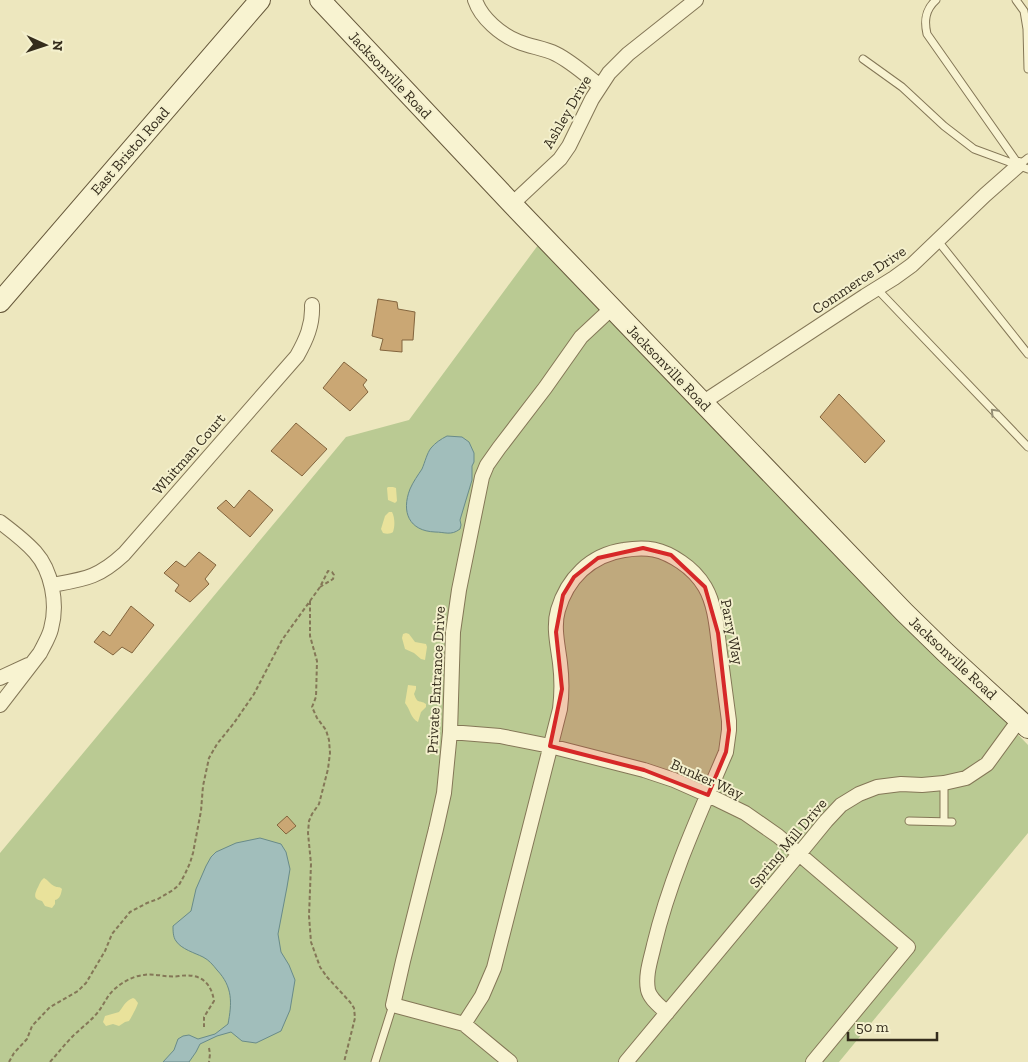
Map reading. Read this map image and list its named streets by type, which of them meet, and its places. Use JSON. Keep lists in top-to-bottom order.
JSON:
{
  "streets": {
    "main road": ["Jacksonville Road", "East Bristol Road"],
    "street": [
      "Ashley Drive",
      "Commerce Drive",
      "Whitman Court",
      "Parry Way",
      "Private Entrance Drive",
      "Bunker Way",
      "Spring Mill Drive"
    ]
  },
  "crossings": [
    ["Jacksonville Road", "Ashley Drive"],
    ["Jacksonville Road", "Commerce Drive"],
    ["Jacksonville Road", "Private Entrance Drive"],
    ["Jacksonville Road", "Spring Mill Drive"],
    ["Parry Way", "Bunker Way"],
    ["Parry Way", "Spring Mill Drive"],
    ["Private Entrance Drive", "Bunker Way"],
    ["Bunker Way", "Spring Mill Drive"]
  ],
  "scale_bar": "50 m",
  "north": "right"
}
